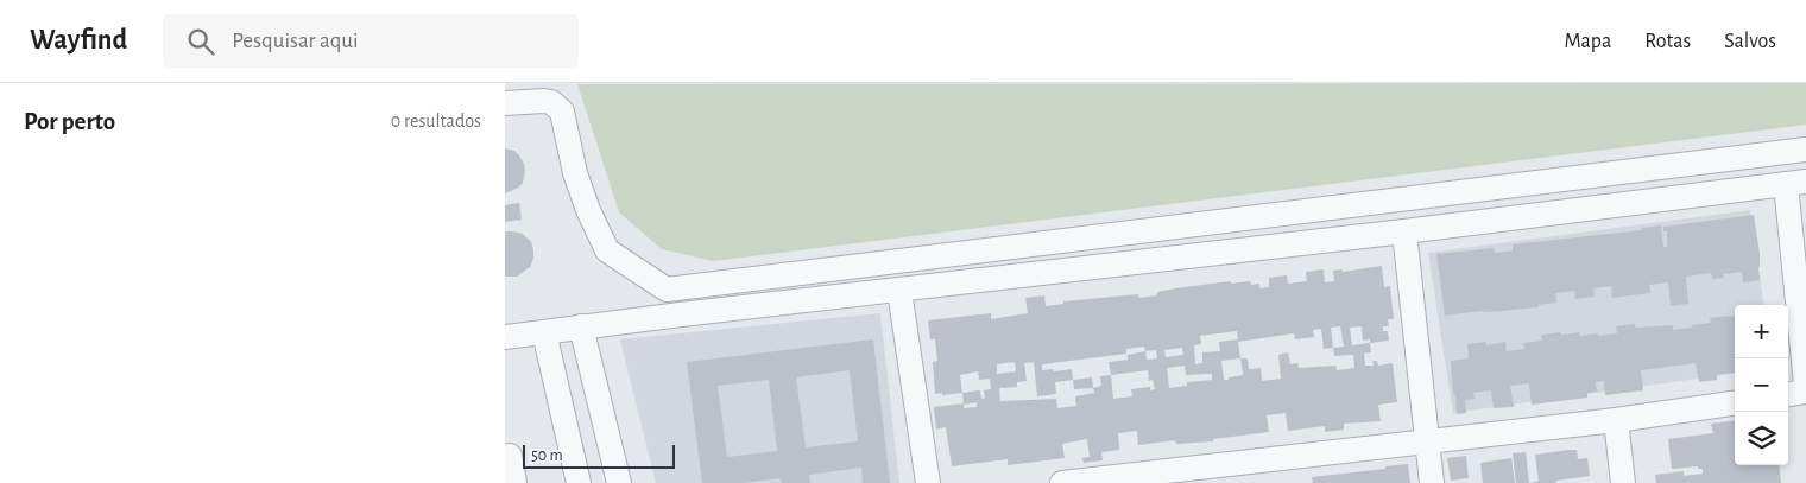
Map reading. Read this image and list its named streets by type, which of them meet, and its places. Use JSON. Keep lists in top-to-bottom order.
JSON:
{
  "scale_bar": "50 m",
  "page": {
    "header": "Wayfind",
    "search": "Pesquisar aqui",
    "nav": ["Mapa", "Rotas", "Salvos"],
    "heading": ["Por perto", "0 resultados"],
    "map_buttons": ["+", "−"],
    "scale": "50 m"
  }
}
